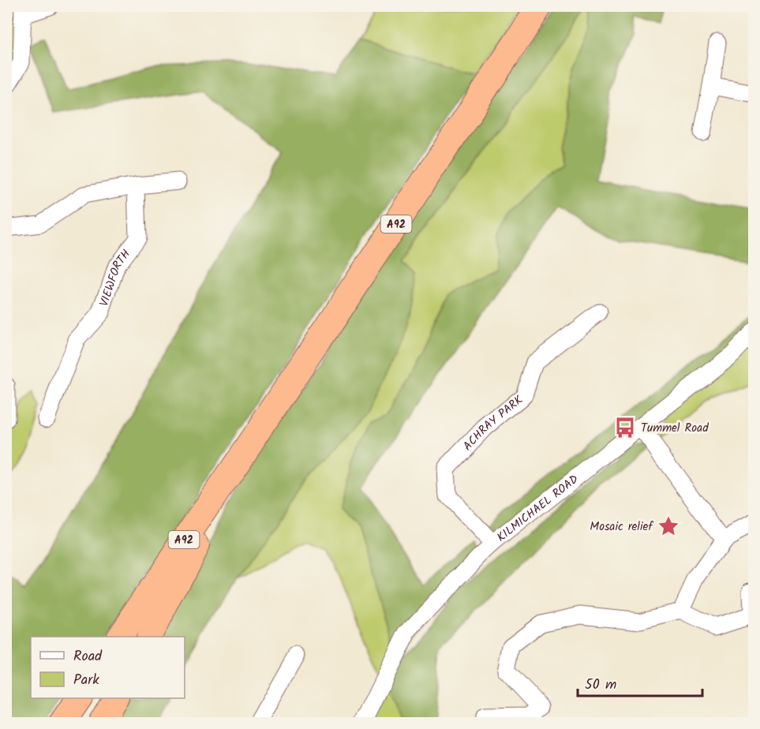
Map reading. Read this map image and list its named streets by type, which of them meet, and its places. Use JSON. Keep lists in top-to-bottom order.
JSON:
{
  "streets": {
    "highway": ["A92"],
    "street": ["VIEWFORTH", "ACHRAY PARK", "KILMICHAEL ROAD"]
  },
  "crossings": [
    ["ACHRAY PARK", "KILMICHAEL ROAD"]
  ],
  "places": {
    "bus stop": ["Tummel Road"],
    "place": ["Mosaic relief"]
  },
  "legend": ["Road", "Park"],
  "scale_bar": "50 m"
}
